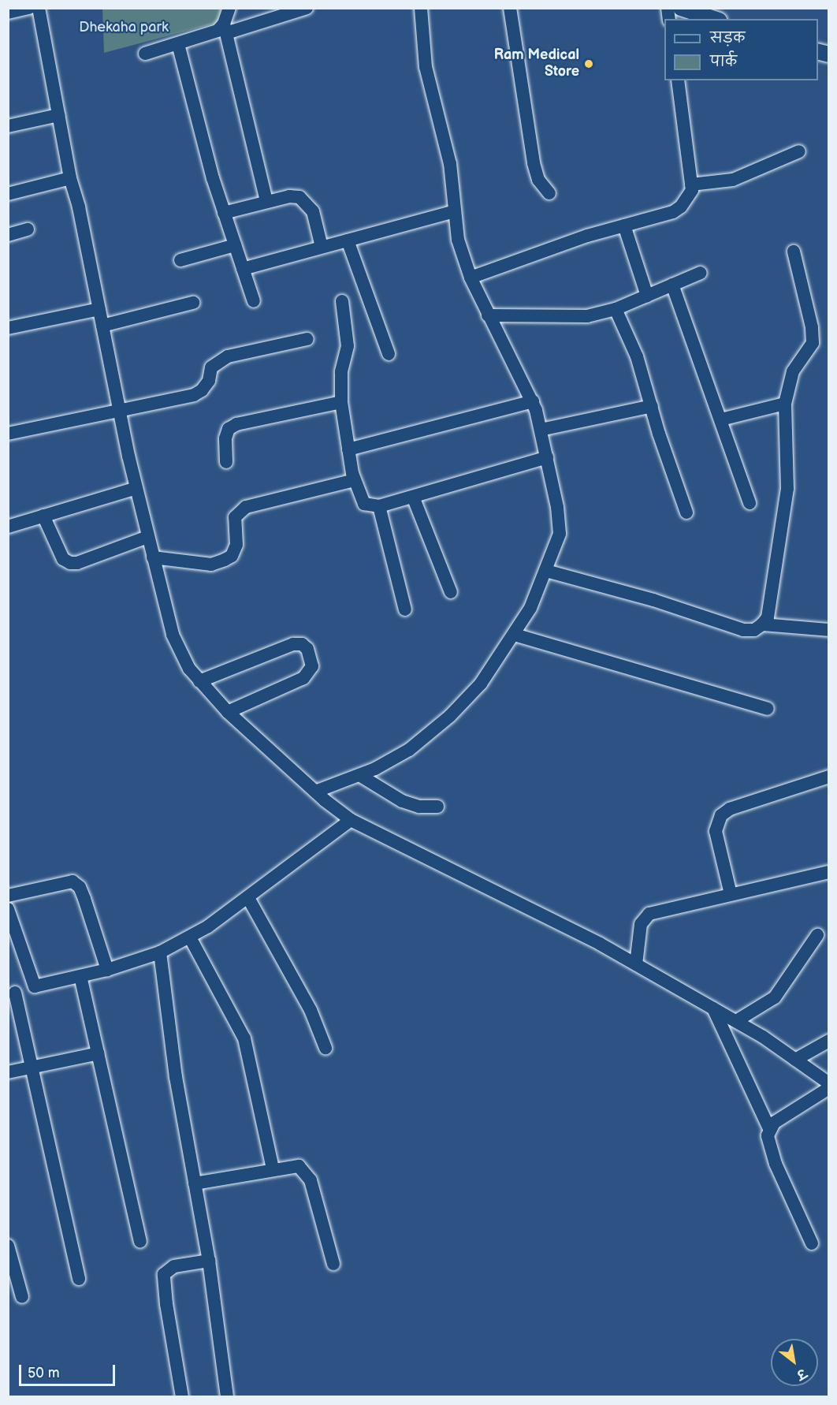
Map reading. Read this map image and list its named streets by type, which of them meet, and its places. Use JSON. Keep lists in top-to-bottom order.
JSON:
{
  "parks": ["Dhekaha park"],
  "places": ["Ram Medical Store"],
  "legend": ["सड़क", "पार्क"],
  "scale_bar": "50 m",
  "north": "bottom right"
}
